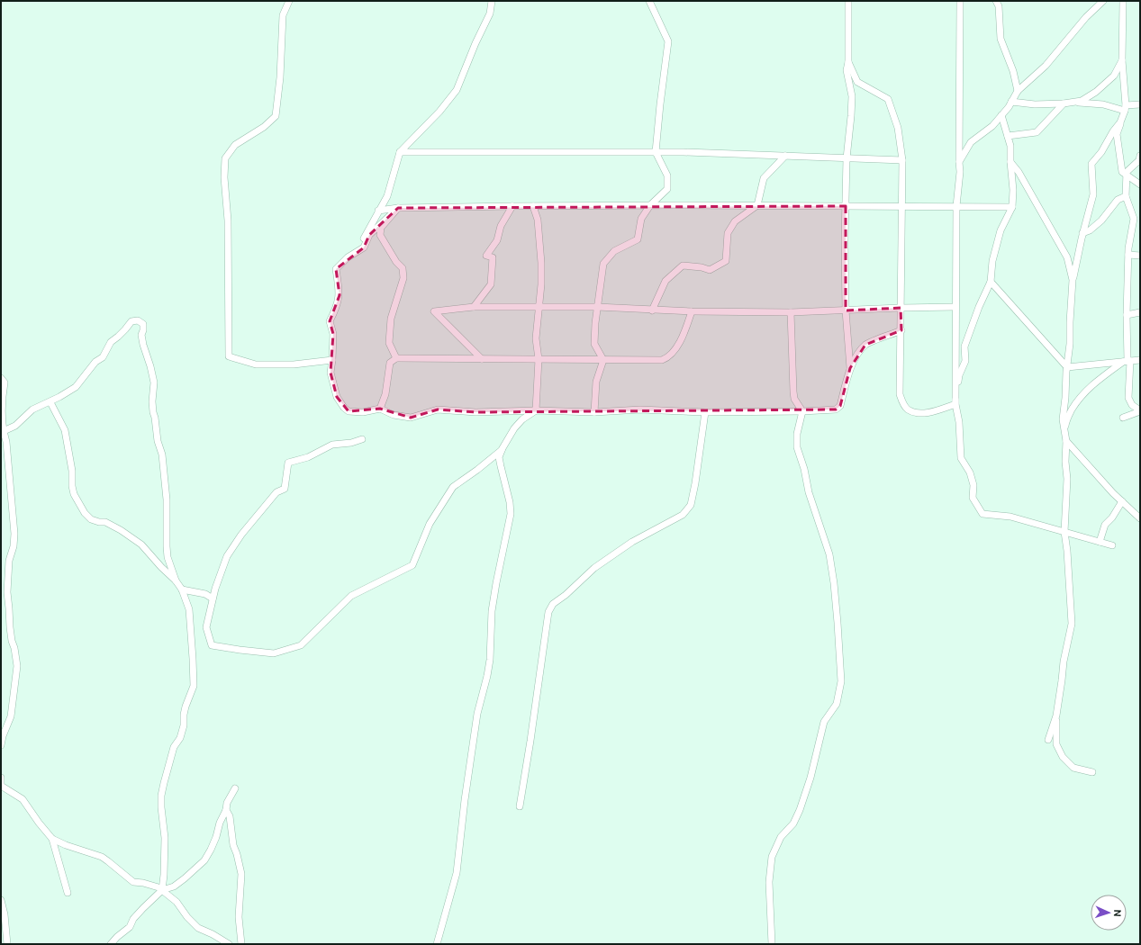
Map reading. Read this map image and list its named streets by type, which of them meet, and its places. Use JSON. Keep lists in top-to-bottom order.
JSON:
{
  "north": "right"
}
